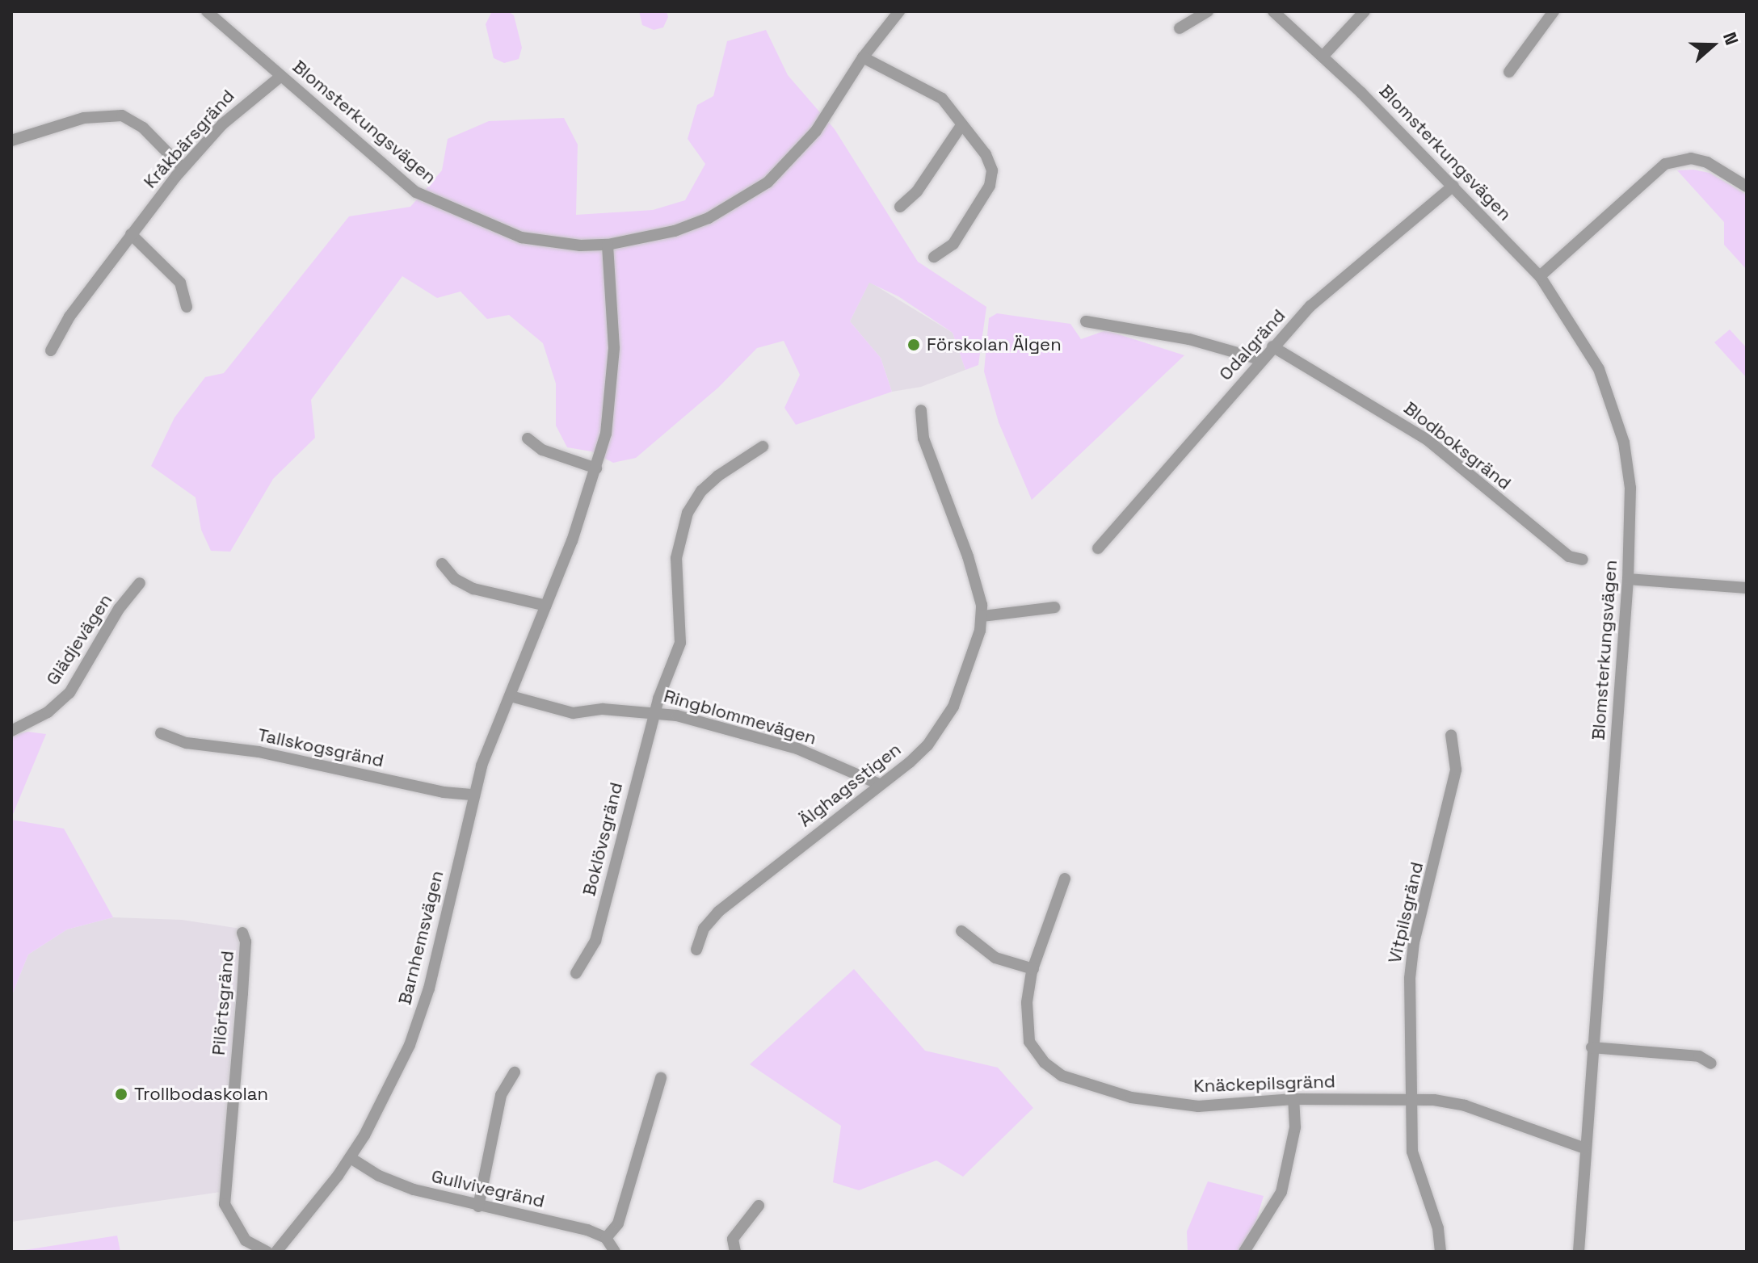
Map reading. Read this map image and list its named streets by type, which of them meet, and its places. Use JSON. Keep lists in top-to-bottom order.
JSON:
{
  "streets": {
    "street": [
      "Blomsterkungsvägen",
      "Kråkbärsgränd",
      "Odalgränd",
      "Blodboksgränd",
      "Glädjevägen",
      "Ringblommevägen",
      "Tallskogsgränd",
      "Älghagsstigen",
      "Boklövsgränd",
      "Vitpilsgränd",
      "Barnhemsvägen",
      "Pilörtsgränd",
      "Knäckepilsgränd",
      "Gullvivegränd"
    ]
  },
  "crossings": [
    ["Blomsterkungsvägen", "Kråkbärsgränd"],
    ["Blomsterkungsvägen", "Odalgränd"],
    ["Blomsterkungsvägen", "Barnhemsvägen"],
    ["Blomsterkungsvägen", "Knäckepilsgränd"],
    ["Odalgränd", "Blodboksgränd"],
    ["Ringblommevägen", "Älghagsstigen"],
    ["Ringblommevägen", "Boklövsgränd"],
    ["Ringblommevägen", "Barnhemsvägen"],
    ["Tallskogsgränd", "Barnhemsvägen"],
    ["Vitpilsgränd", "Knäckepilsgränd"],
    ["Barnhemsvägen", "Gullvivegränd"]
  ],
  "places": ["Förskolan Älgen", "Trollbodaskolan"],
  "north": "right"
}
